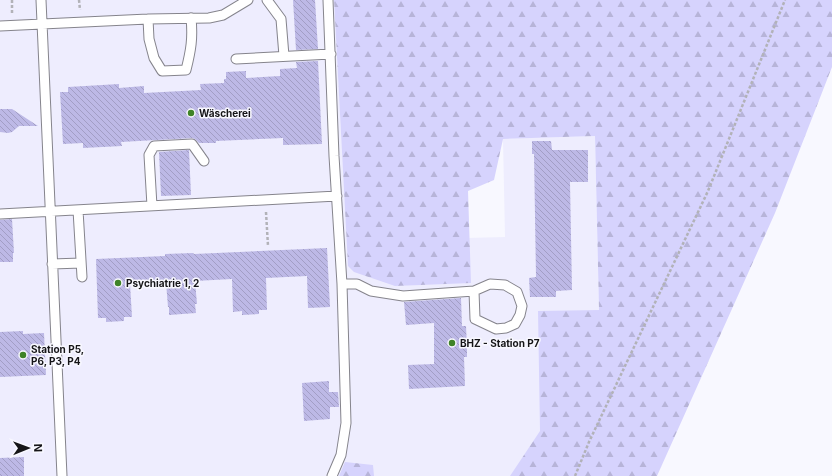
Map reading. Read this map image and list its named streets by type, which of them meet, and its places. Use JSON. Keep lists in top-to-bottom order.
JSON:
{
  "places": [
    "Wäscherei",
    "Psychiatrie 1, 2",
    "BHZ - Station P7",
    "Station P5, P6, P3, P4"
  ],
  "north": "right"
}
